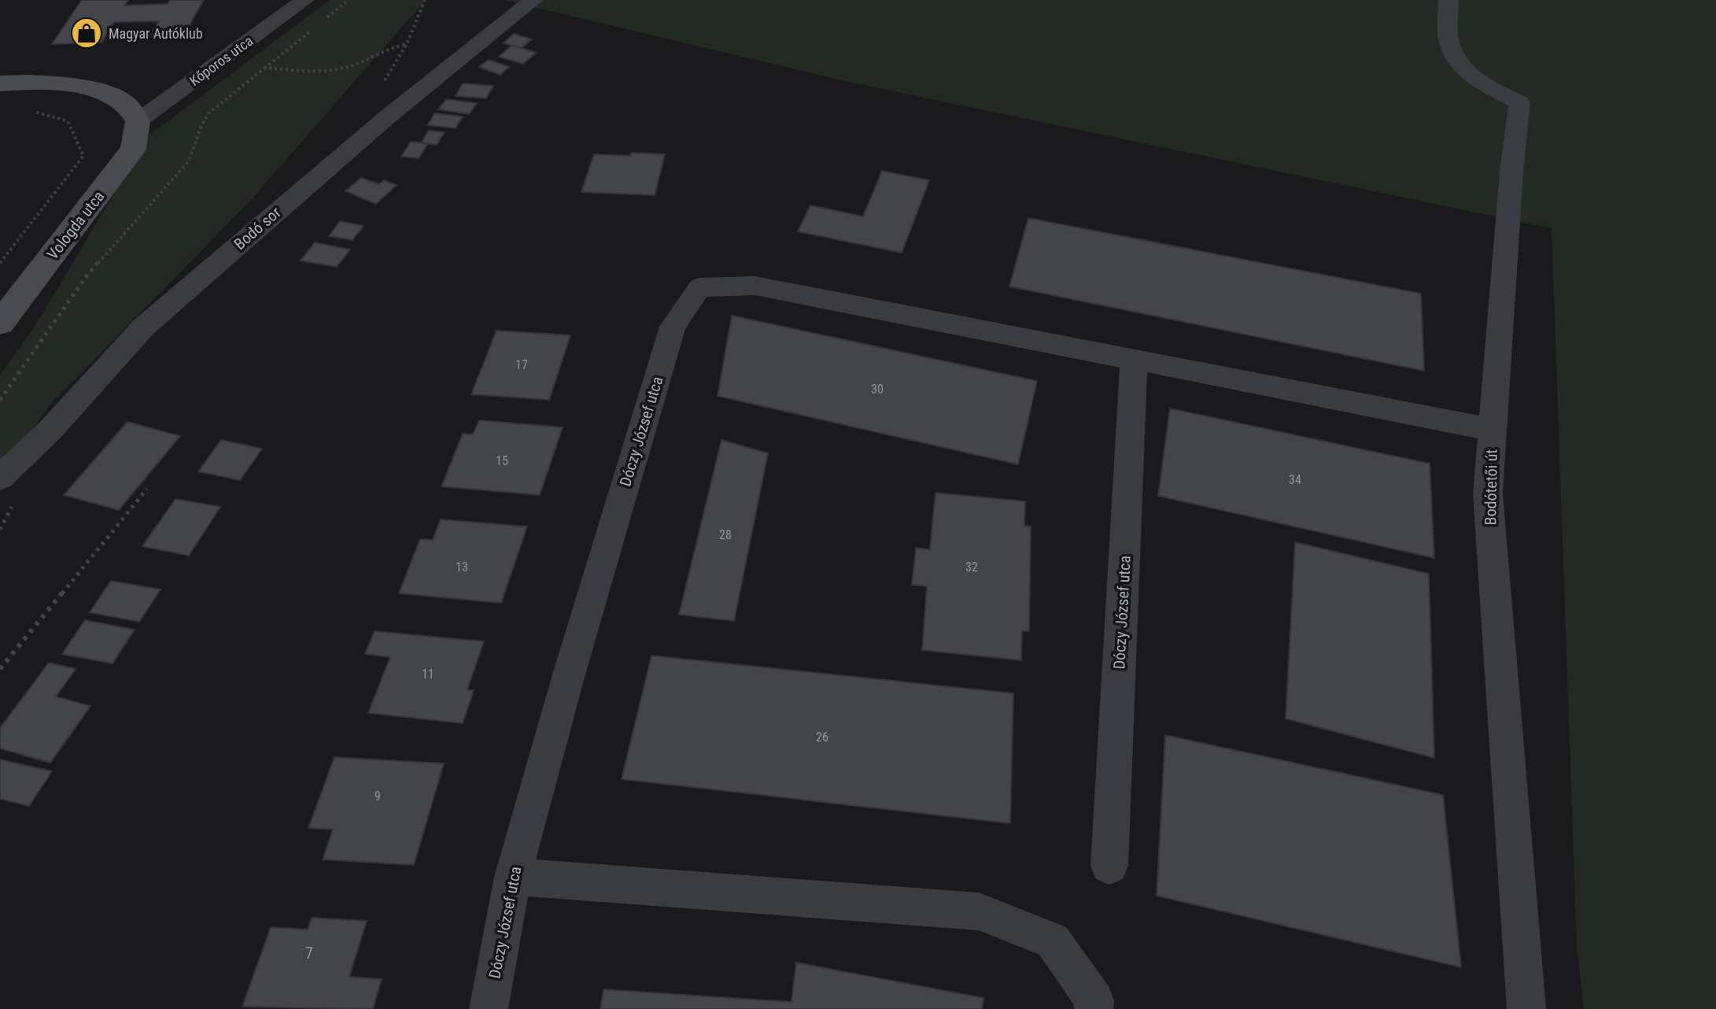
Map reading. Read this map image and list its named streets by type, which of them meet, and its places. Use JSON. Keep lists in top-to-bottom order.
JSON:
{
  "streets": {
    "street": [
      "Kőporos utca",
      "Vologda utca",
      "Bodó sor",
      "Dóczy József utca",
      "Bodótetői út"
    ]
  },
  "crossings": [
    ["Kőporos utca", "Vologda utca"],
    ["Dóczy József utca", "Bodótetői út"]
  ],
  "places": {
    "shop": ["Magyar Autóklub"]
  },
  "house_numbers": [
    "17",
    "30",
    "15",
    "34",
    "28",
    "13",
    "32",
    "11",
    "26",
    "9",
    "7"
  ]
}
